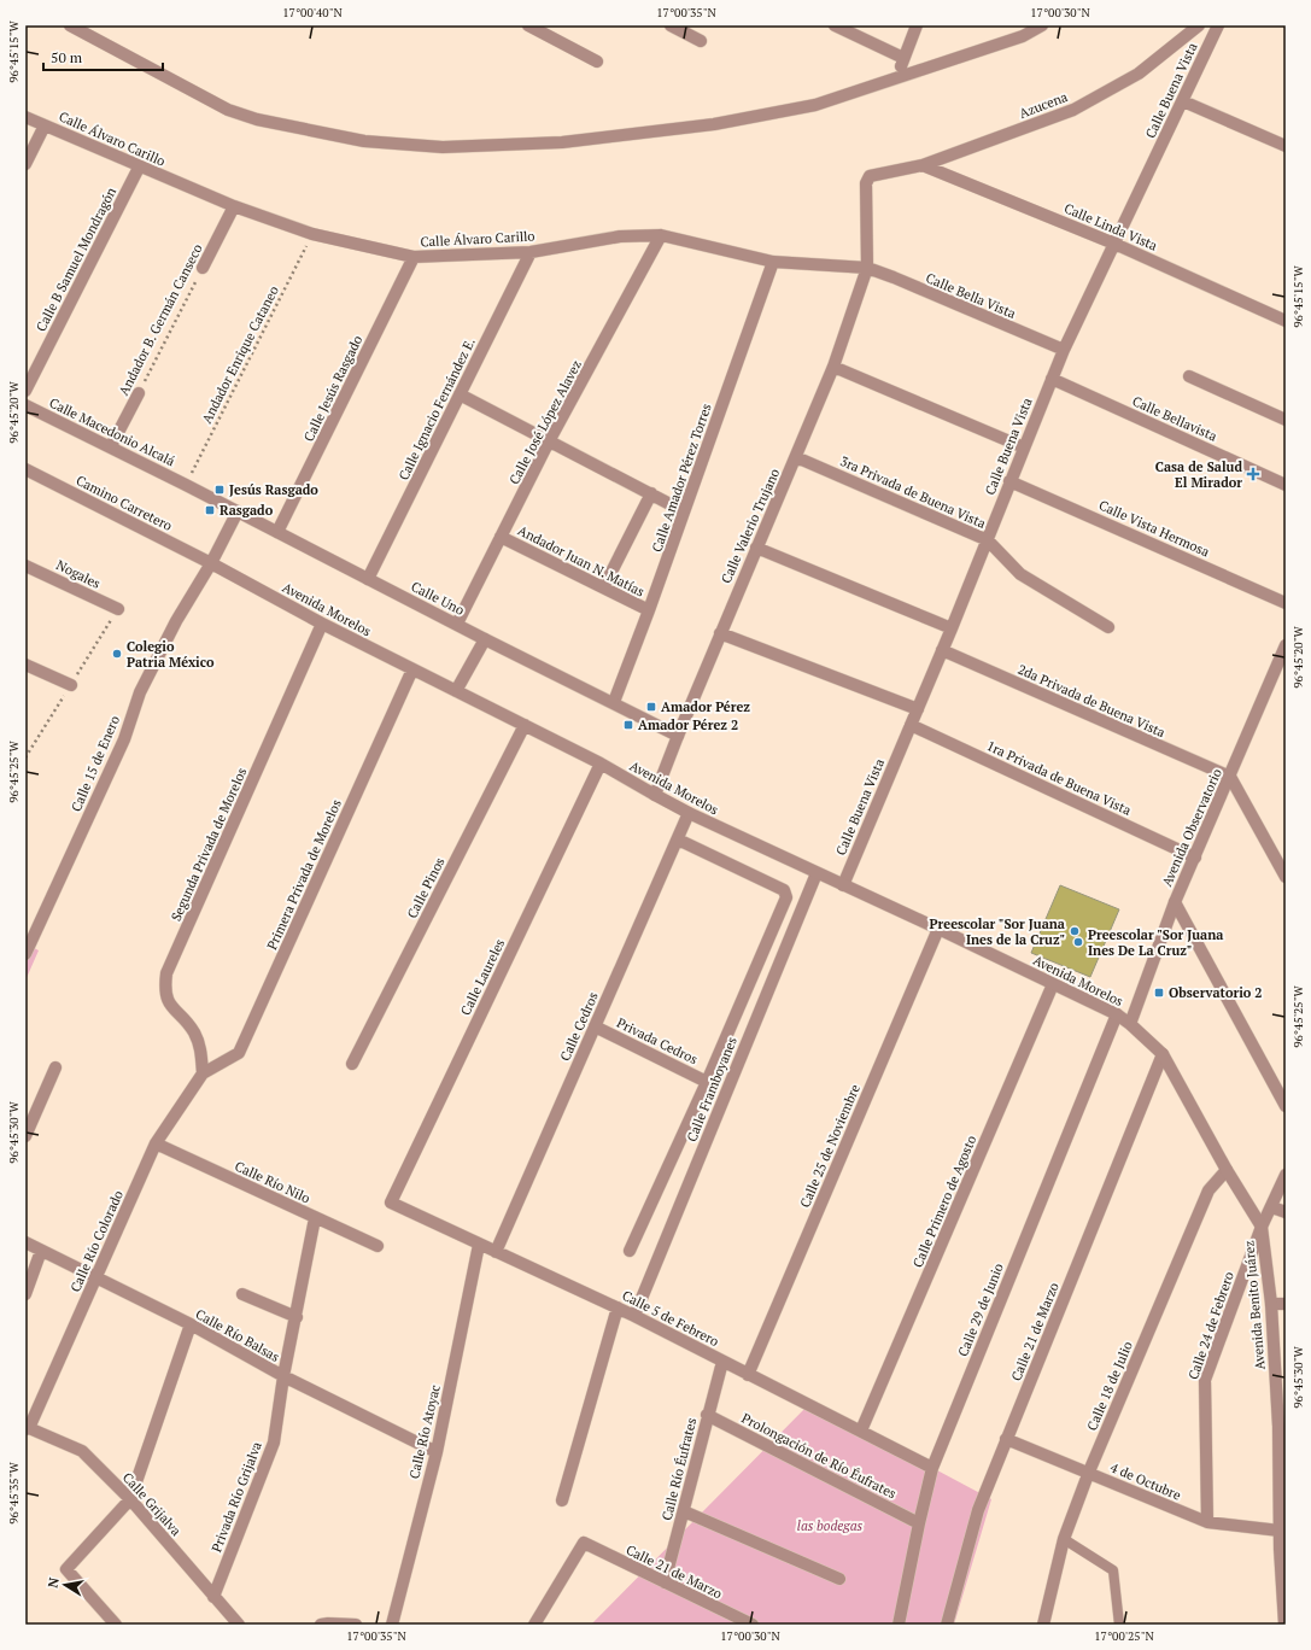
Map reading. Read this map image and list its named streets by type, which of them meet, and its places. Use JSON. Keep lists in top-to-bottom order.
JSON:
{
  "streets": {
    "street": [
      "Calle Buena Vista",
      "Azucena",
      "Calle Álvaro Carillo",
      "Calle Linda Vista",
      "Calle B Samuel Mondragón",
      "Calle Bella Vista",
      "Andador B. Germán Canseco",
      "Calle Jesús Rasgado",
      "Calle Ignacio Fernández E.",
      "Calle Bellavista",
      "Calle José López Alavez",
      "Calle Macedonio Alcalá",
      "Calle Amador Pérez Torres",
      "3ra Privada de Buena Vista",
      "Camino Carretero",
      "Calle Valerio Trujano",
      "Calle Vista Hermosa",
      "Andador Juan N. Matías",
      "Nogales",
      "Calle Uno",
      "Avenida Morelos",
      "2da Privada de Buena Vista",
      "Calle 15 de Enero",
      "1ra Privada de Buena Vista",
      "Avenida Observatorio",
      "Segunda Privada de Morelos",
      "Primera Privada de Morelos",
      "Calle Pinos",
      "Calle Laureles",
      "Calle Cedros",
      "Privada Cedros",
      "Calle Framboyanes",
      "Calle 25 de Noviembre",
      "Calle Río Nilo",
      "Calle Primero de Agosto",
      "Calle Río Colorado",
      "Avenida Benito Juárez",
      "Calle 29 de Junio",
      "Calle 5 de Febrero",
      "Calle 24 de Febrero",
      "Calle 21 de Marzo",
      "Calle Río Balsas",
      "Calle 18 de Julio",
      "Calle Río Atoyac",
      "Prolongación de Río Éufrates",
      "Calle Río Éufrates",
      "4 de Octubre",
      "Privada Río Grijalva",
      "Calle Grijalva"
    ],
    "path": ["Andador Enrique Cataneo"]
  },
  "crossings": [
    ["Calle Buena Vista", "Calle Linda Vista"],
    ["Calle Buena Vista", "Calle Bella Vista"],
    ["Calle Buena Vista", "Calle Bellavista"],
    ["Calle Buena Vista", "3ra Privada de Buena Vista"],
    ["Calle Buena Vista", "Calle Vista Hermosa"],
    ["Calle Buena Vista", "Avenida Morelos"],
    ["Calle Buena Vista", "2da Privada de Buena Vista"],
    ["Calle Buena Vista", "1ra Privada de Buena Vista"],
    ["Azucena", "Calle Linda Vista"],
    ["Azucena", "Calle Valerio Trujano"],
    ["Calle Álvaro Carillo", "Calle B Samuel Mondragón"],
    ["Calle Álvaro Carillo", "Calle Bella Vista"],
    ["Calle Álvaro Carillo", "Andador B. Germán Canseco"],
    ["Calle Álvaro Carillo", "Andador Enrique Cataneo"],
    ["Calle Álvaro Carillo", "Calle Jesús Rasgado"],
    ["Calle Álvaro Carillo", "Calle Ignacio Fernández E."],
    ["Calle Álvaro Carillo", "Calle José López Alavez"],
    ["Calle Álvaro Carillo", "Calle Amador Pérez Torres"],
    ["Calle Álvaro Carillo", "Calle Valerio Trujano"],
    ["Calle Bella Vista", "Calle Valerio Trujano"],
    ["Andador B. Germán Canseco", "Calle Macedonio Alcalá"],
    ["Andador Enrique Cataneo", "Calle Macedonio Alcalá"],
    ["Andador Enrique Cataneo", "Calle Uno"],
    ["Calle Jesús Rasgado", "Calle Uno"],
    ["Calle Ignacio Fernández E.", "Calle Uno"],
    ["Calle José López Alavez", "Andador Juan N. Matías"],
    ["Calle José López Alavez", "Calle Uno"],
    ["Calle Macedonio Alcalá", "Calle Uno"],
    ["Calle Amador Pérez Torres", "Andador Juan N. Matías"],
    ["Calle Amador Pérez Torres", "Calle Uno"],
    ["3ra Privada de Buena Vista", "Calle Valerio Trujano"],
    ["Camino Carretero", "Avenida Morelos"],
    ["Camino Carretero", "Calle 15 de Enero"],
    ["Calle Valerio Trujano", "Calle Uno"],
    ["Calle Valerio Trujano", "Avenida Morelos"],
    ["Calle Uno", "Calle 15 de Enero"],
    ["Avenida Morelos", "Calle 15 de Enero"],
    ["Avenida Morelos", "Avenida Observatorio"],
    ["Avenida Morelos", "Segunda Privada de Morelos"],
    ["Avenida Morelos", "Primera Privada de Morelos"],
    ["Avenida Morelos", "Calle Pinos"],
    ["Avenida Morelos", "Calle Laureles"],
    ["Avenida Morelos", "Calle Cedros"],
    ["Avenida Morelos", "Calle Framboyanes"],
    ["Avenida Morelos", "Calle 25 de Noviembre"],
    ["Avenida Morelos", "Calle Primero de Agosto"],
    ["Avenida Morelos", "Avenida Benito Juárez"],
    ["Avenida Morelos", "Calle 29 de Junio"],
    ["2da Privada de Buena Vista", "Avenida Observatorio"],
    ["1ra Privada de Buena Vista", "Avenida Observatorio"],
    ["Avenida Observatorio", "Avenida Benito Juárez"],
    ["Segunda Privada de Morelos", "Primera Privada de Morelos"],
    ["Segunda Privada de Morelos", "Calle Río Colorado"],
    ["Primera Privada de Morelos", "Calle Río Colorado"],
    ["Calle Laureles", "Calle 5 de Febrero"],
    ["Calle Cedros", "Privada Cedros"],
    ["Calle Cedros", "Calle 5 de Febrero"],
    ["Calle Framboyanes", "Calle 5 de Febrero"],
    ["Calle 25 de Noviembre", "Calle 5 de Febrero"],
    ["Calle Río Nilo", "Calle Río Colorado"],
    ["Calle Río Nilo", "Privada Río Grijalva"],
    ["Calle Primero de Agosto", "Calle 5 de Febrero"],
    ["Calle Río Colorado", "Calle Río Balsas"],
    ["Calle Río Colorado", "Calle Grijalva"],
    ["Avenida Benito Juárez", "Calle 24 de Febrero"],
    ["Avenida Benito Juárez", "Calle 21 de Marzo"],
    ["Avenida Benito Juárez", "Calle 18 de Julio"],
    ["Avenida Benito Juárez", "4 de Octubre"],
    ["Calle 29 de Junio", "Calle 5 de Febrero"],
    ["Calle 29 de Junio", "Prolongación de Río Éufrates"],
    ["Calle 5 de Febrero", "Calle Río Atoyac"],
    ["Calle 5 de Febrero", "Calle Río Éufrates"],
    ["Calle 24 de Febrero", "4 de Octubre"],
    ["Calle 21 de Marzo", "Calle Río Éufrates"],
    ["Calle 21 de Marzo", "4 de Octubre"],
    ["Calle Río Balsas", "Calle Río Atoyac"],
    ["Calle Río Balsas", "Privada Río Grijalva"],
    ["Calle 18 de Julio", "4 de Octubre"],
    ["Prolongación de Río Éufrates", "Calle Río Éufrates"],
    ["Privada Río Grijalva", "Calle Grijalva"]
  ],
  "parks": ["las bodegas"],
  "places": {
    "health": ["Casa de Salud El Mirador"],
    "transit": [
      "Jesús Rasgado",
      "Rasgado",
      "Amador Pérez",
      "Amador Pérez 2",
      "Observatorio 2"
    ],
    "other": ["Colegio Patria México", "Preescolar \"Sor Juana Ines de la Cruz\"", "Preescolar \"Sor Juana Ines De La Cruz\""]
  },
  "scale_bar": "50 m",
  "north": "left",
  "coordinates": [
    "17°00'40\"N",
    "17°00'35\"N",
    "17°00'30\"N",
    "96°45'15\"W",
    "96°45'20\"W",
    "96°45'25\"W",
    "96°45'30\"W",
    "96°45'35\"W",
    "17°00'25\"N"
  ]
}
